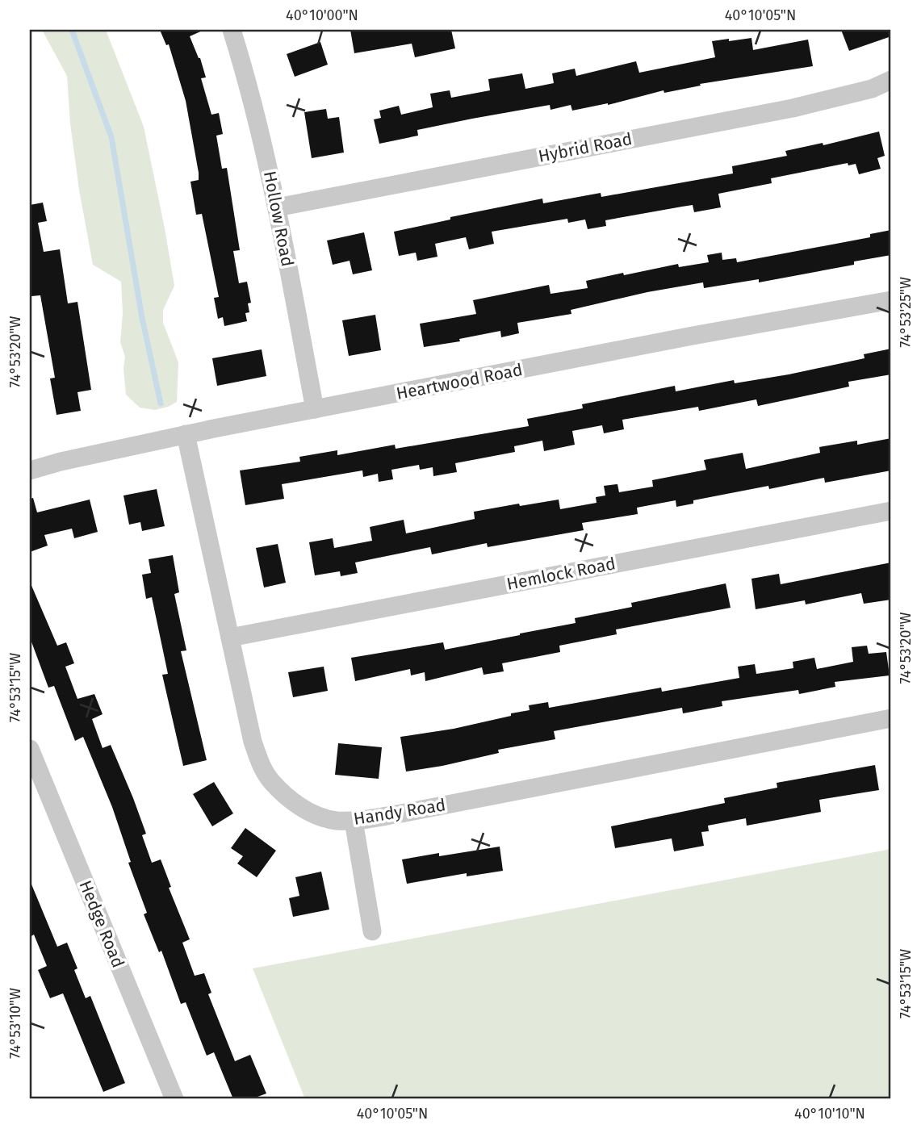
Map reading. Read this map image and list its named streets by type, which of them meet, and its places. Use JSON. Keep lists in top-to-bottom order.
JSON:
{
  "streets": {
    "street": [
      "Hybrid Road",
      "Hollow Road",
      "Heartwood Road",
      "Hemlock Road",
      "Handy Road",
      "Hedge Road"
    ]
  },
  "crossings": [
    ["Hybrid Road", "Hollow Road"],
    ["Hollow Road", "Heartwood Road"],
    ["Heartwood Road", "Handy Road"],
    ["Hemlock Road", "Handy Road"]
  ],
  "coordinates": [
    "40°10'00\"N",
    "40°10'05\"N",
    "74°53'25\"W",
    "74°53'20\"W",
    "74°53'15\"W",
    "74°53'10\"W",
    "40°10'10\"N"
  ]
}
